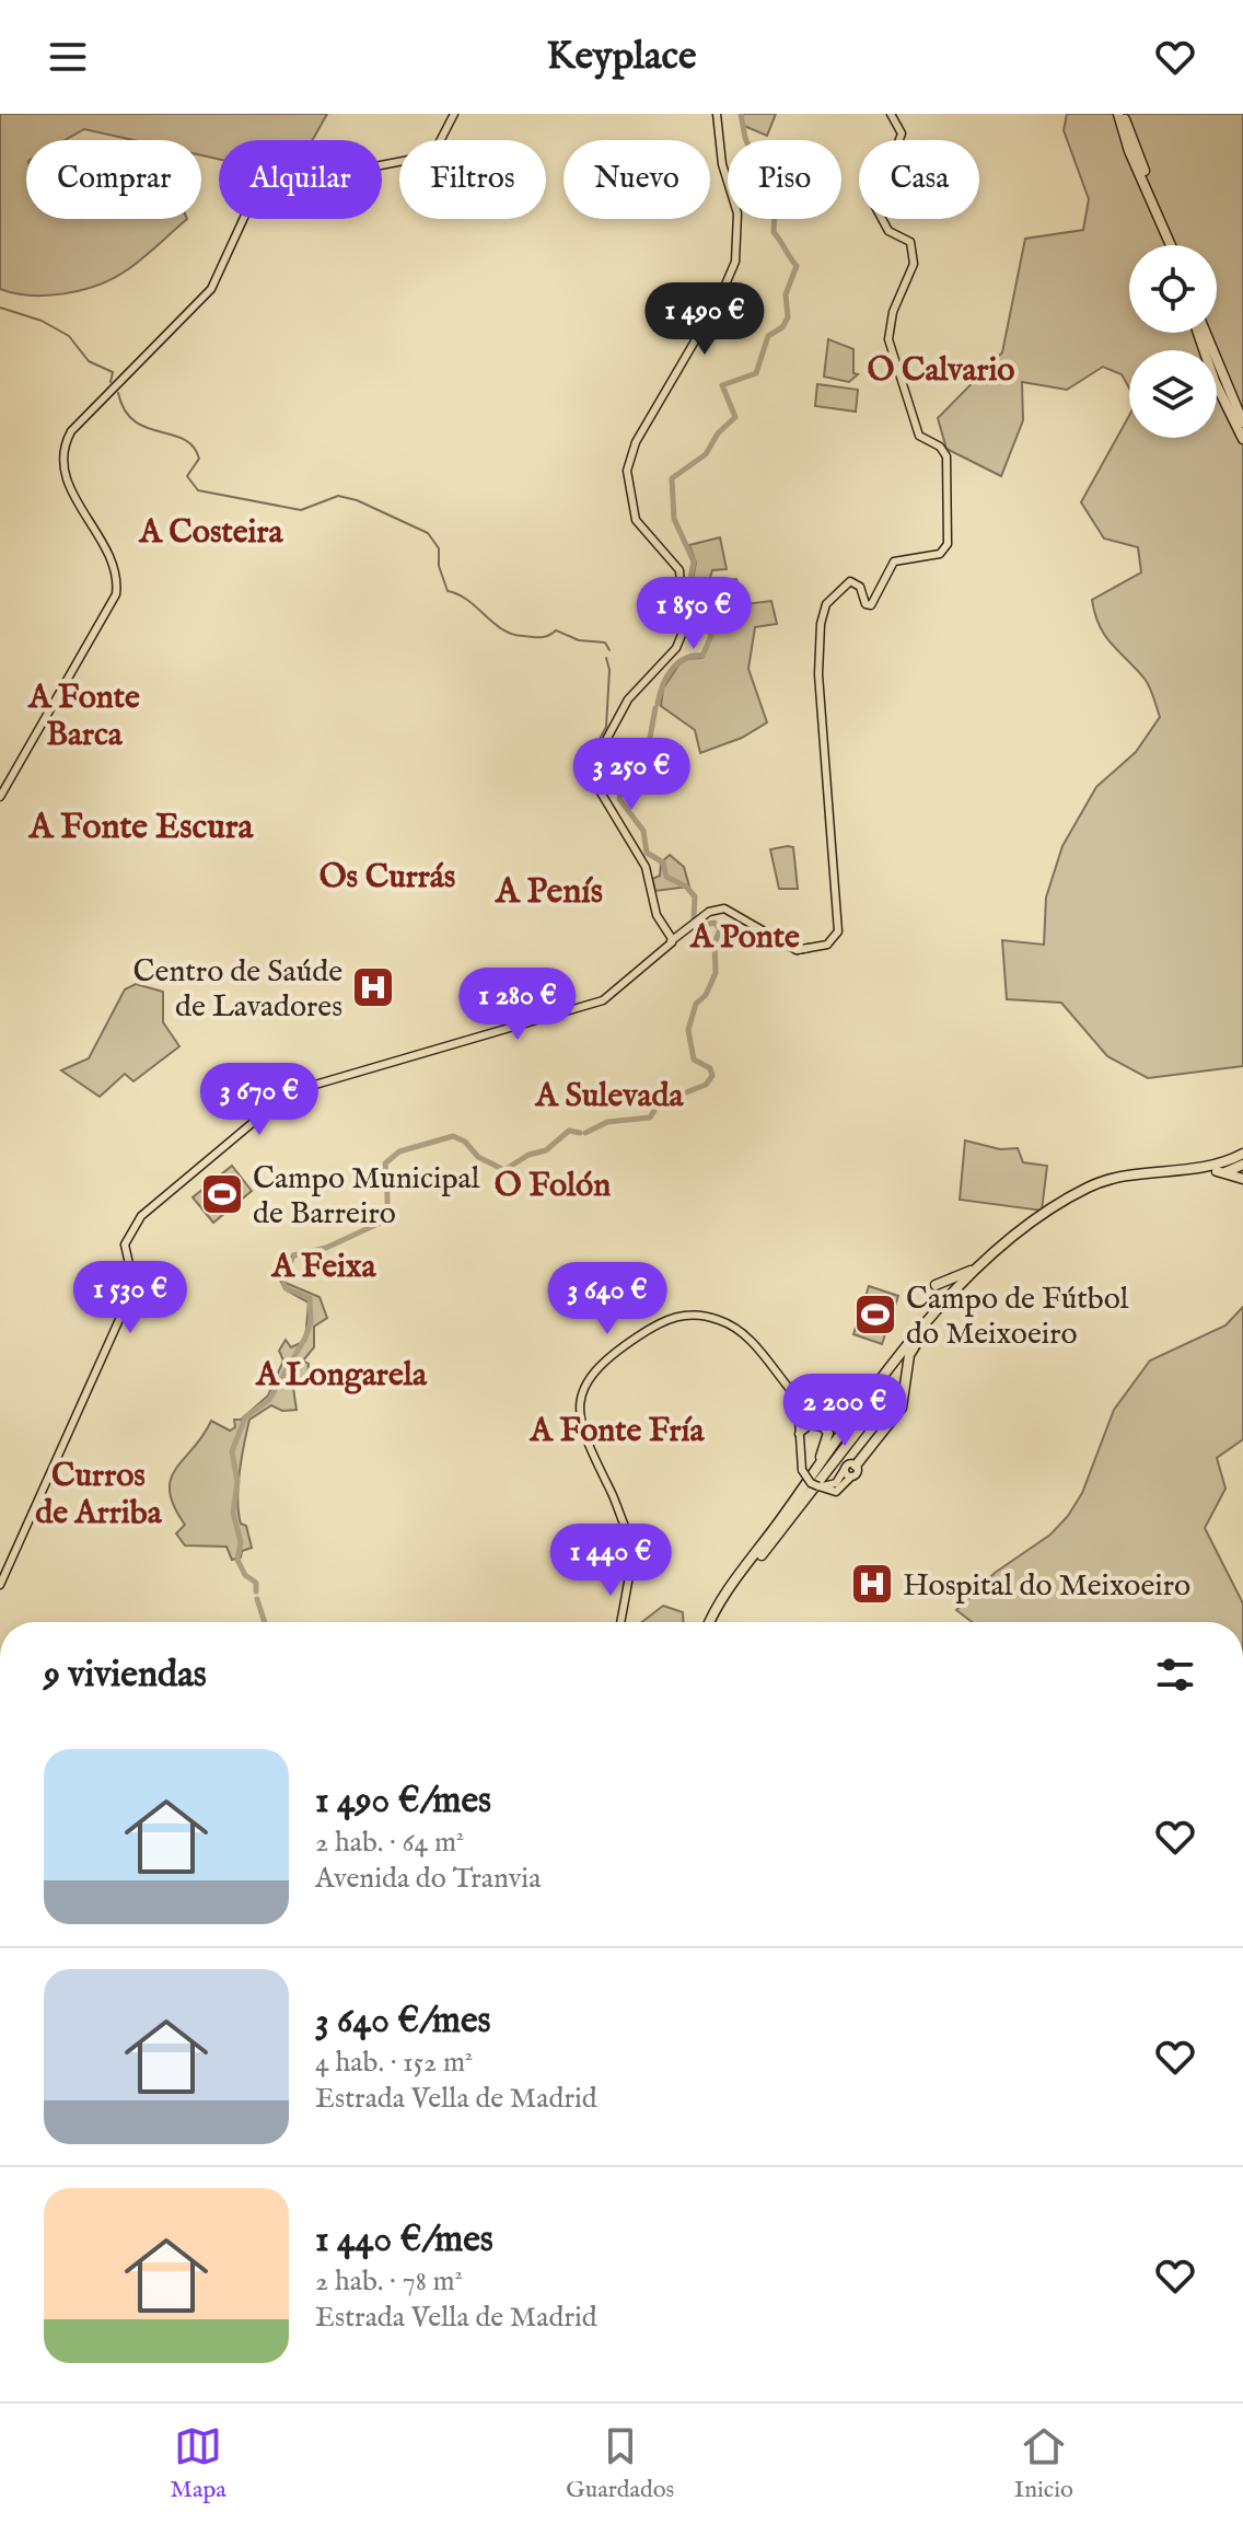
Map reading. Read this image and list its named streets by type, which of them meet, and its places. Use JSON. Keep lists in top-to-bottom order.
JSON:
{
  "districts": [
    "O Calvario",
    "A Costeira",
    "A Fonte Barca",
    "A Fonte Escura",
    "Os Currás",
    "A Penís",
    "A Ponte",
    "A Sulevada",
    "O Folón",
    "A Feixa",
    "A Longarela",
    "A Fonte Fría",
    "Curros de Arriba"
  ],
  "places": {
    "hospital": ["Centro de Saúde de Lavadores", "Hospital do Meixoeiro"],
    "sports": ["Campo Municipal de Barreiro", "Campo de Fútbol do Meixoeiro"]
  },
  "page": {
    "header": "Keyplace",
    "chip": [
      "Comprar",
      "Alquilar",
      "Filtros",
      "Nuevo",
      "Piso",
      "Casa"
    ],
    "price": [
      "1 490 €",
      "1 850 €",
      "3 250 €",
      "1 280 €",
      "3 670 €",
      "1 530 €",
      "3 640 €",
      "2 200 €",
      "1 440 €"
    ],
    "heading": "9 viviendas",
    "list": [
      {
        "name": "1 490 €/mes",
        "note": "2 hab. · 64 m² · Avenida do Tranvia"
      },
      {
        "name": "3 640 €/mes",
        "note": "4 hab. · 152 m² · Estrada Vella de Madrid"
      },
      {
        "name": "1 440 €/mes",
        "note": "2 hab. · 78 m² · Estrada Vella de Madrid"
      }
    ],
    "tabs": ["Mapa", "Guardados", "Inicio"]
  }
}
